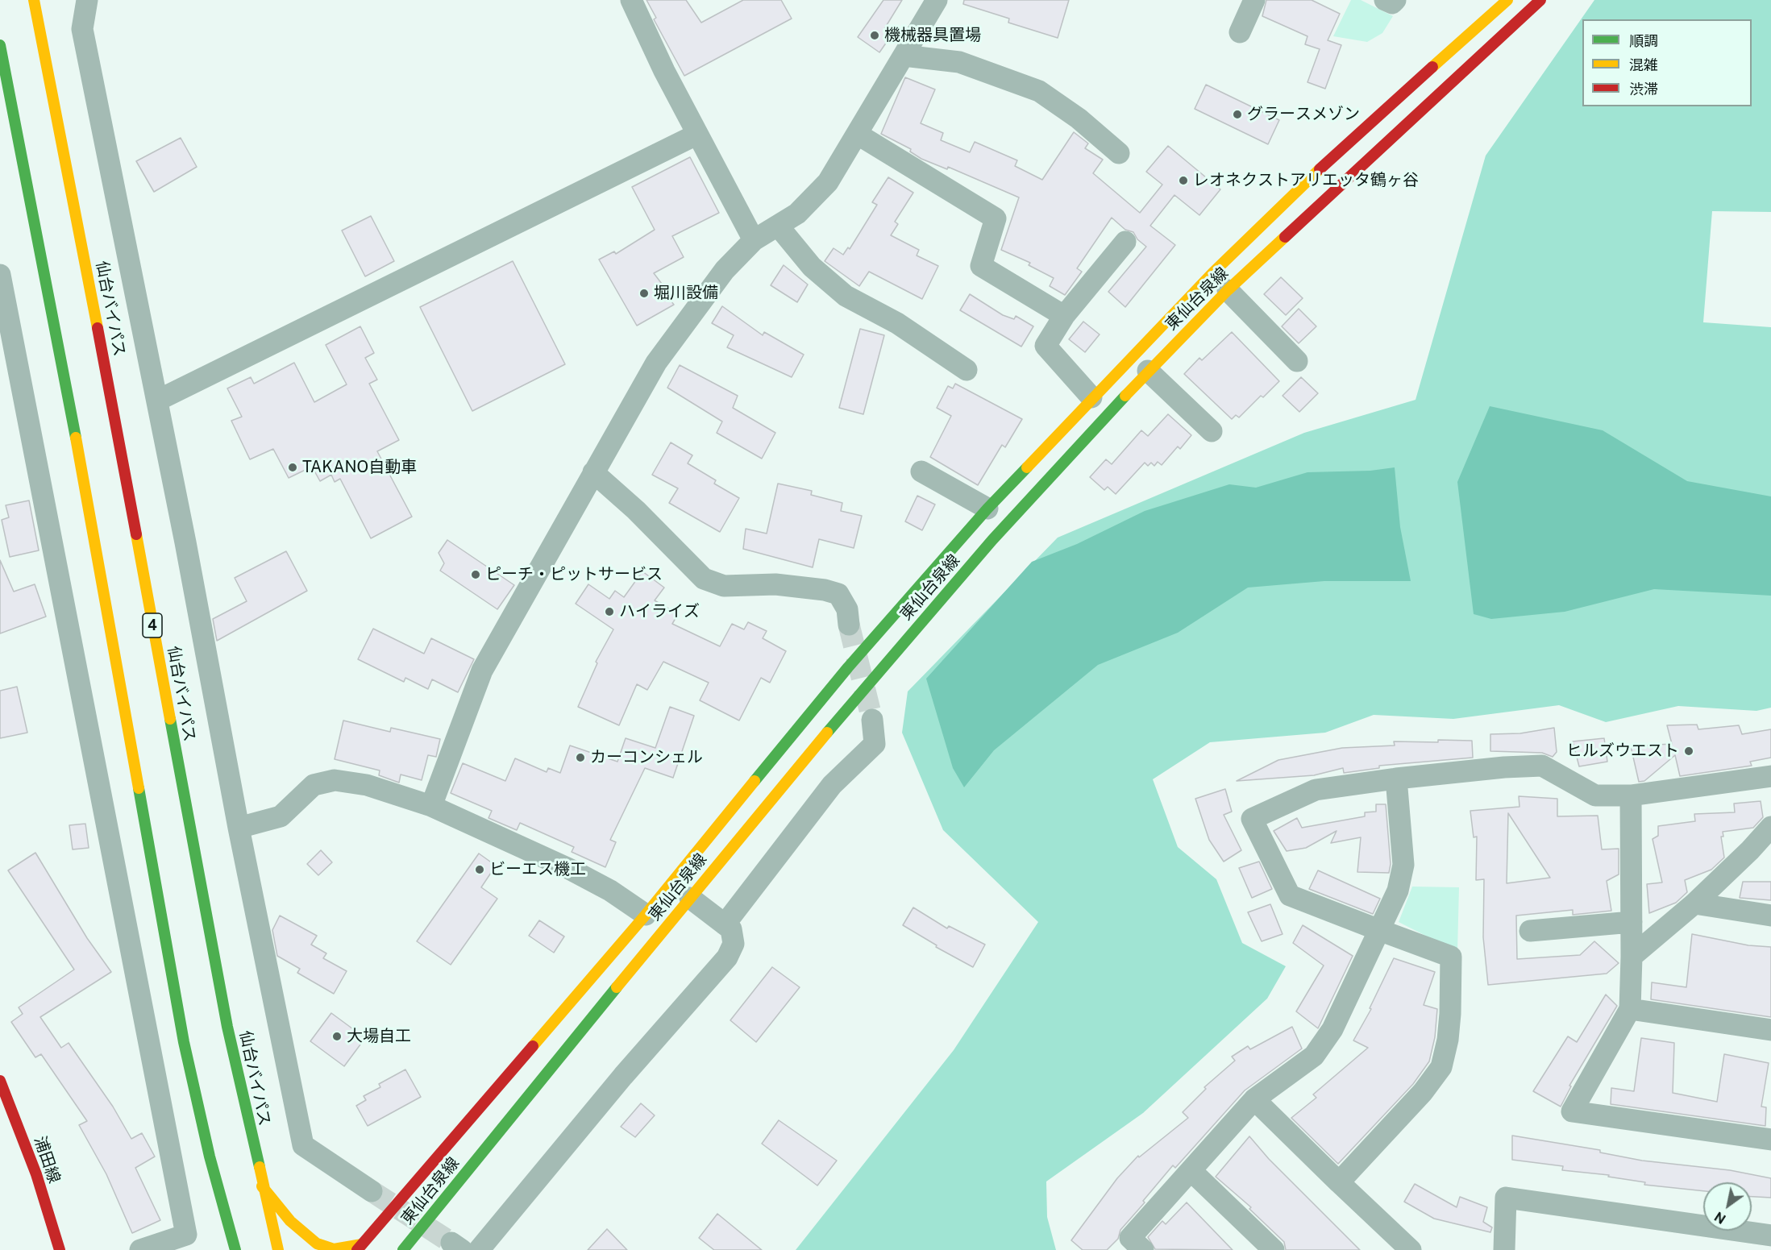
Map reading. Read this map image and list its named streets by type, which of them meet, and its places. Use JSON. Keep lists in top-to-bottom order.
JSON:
{
  "streets": {
    "main road": [
      "東仙台泉線",
      "仙台バイパス",
      "4",
      "浦田線"
    ]
  },
  "places": [
    "機械器具置場",
    "グラースメゾン",
    "レオネクストアリエッタ鶴ヶ谷",
    "堀川設備",
    "TAKANO自動車",
    "ピーチ・ピットサービス",
    "ハイライズ",
    "ヒルズウエスト",
    "カーコンシェル",
    "ビーエス機工",
    "大場自工"
  ],
  "legend": ["順調", "混雑", "渋滞"],
  "north": "bottom left"
}
